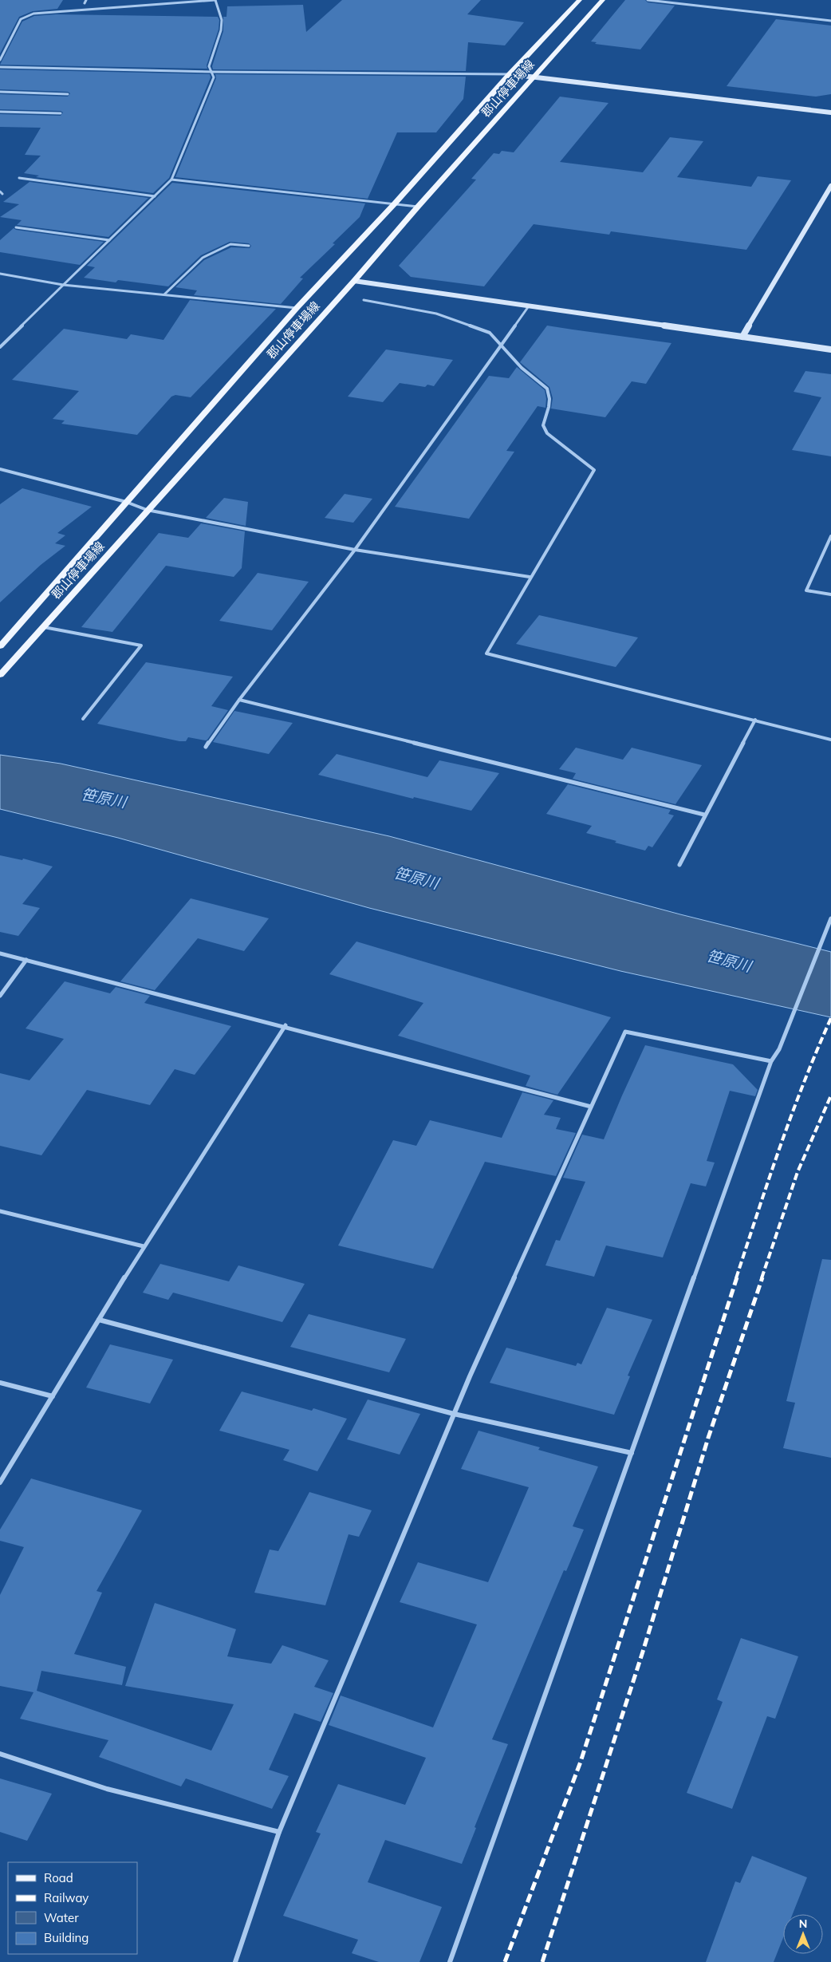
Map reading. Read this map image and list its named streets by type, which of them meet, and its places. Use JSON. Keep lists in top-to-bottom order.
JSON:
{
  "streets": {
    "main road": ["郡山停車場線"]
  },
  "water": ["笹原川"],
  "legend": [
    "Road",
    "Railway",
    "Water",
    "Building"
  ],
  "north": "top"
}
